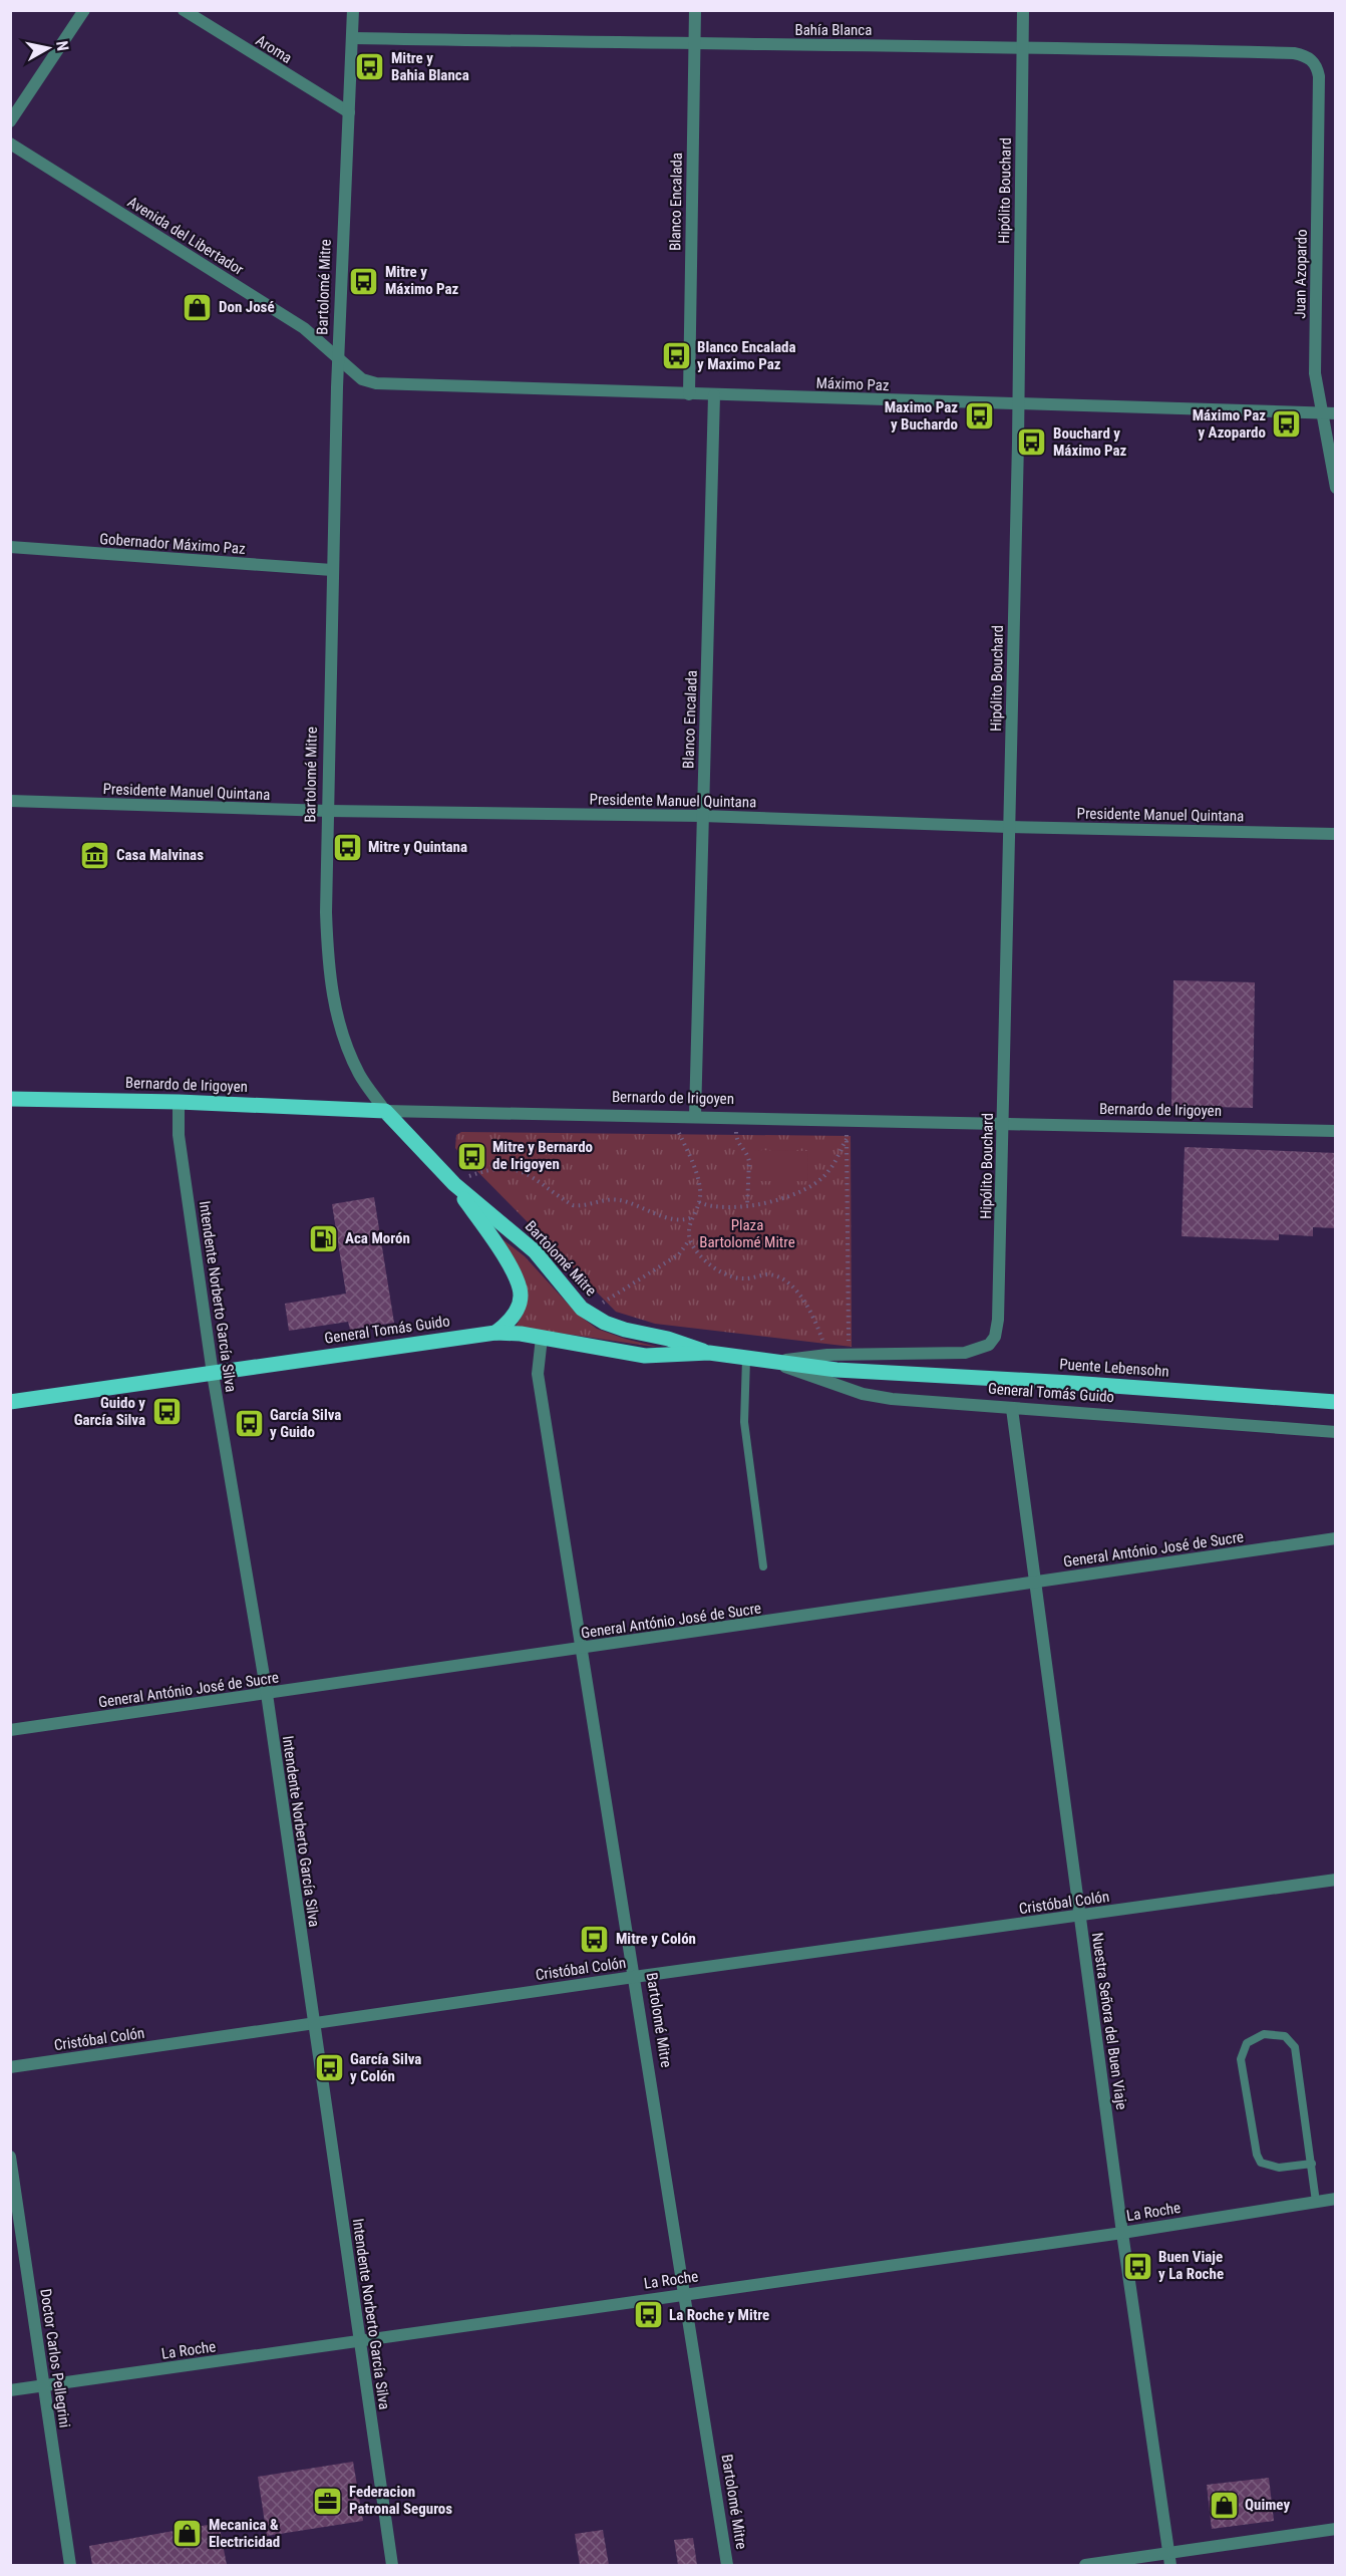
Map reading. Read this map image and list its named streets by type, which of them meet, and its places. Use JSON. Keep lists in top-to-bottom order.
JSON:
{
  "streets": {
    "main road": [
      "Bartolomé Mitre",
      "Bernardo de Irigoyen",
      "General Tomás Guido",
      "Puente Lebensohn"
    ],
    "street": [
      "Bahía Blanca",
      "Aroma",
      "Hipólito Bouchard",
      "Blanco Encalada",
      "Avenida del Libertador",
      "Juan Azopardo",
      "Máximo Paz",
      "Gobernador Máximo Paz",
      "Presidente Manuel Quintana",
      "Intendente Norberto García Silva",
      "General António José de Sucre",
      "Cristóbal Colón",
      "Nuestra Señora del Buen Viaje",
      "La Roche",
      "Doctor Carlos Pellegrini"
    ]
  },
  "crossings": [
    ["Bahía Blanca", "Hipólito Bouchard"],
    ["Bahía Blanca", "Blanco Encalada"],
    ["Bahía Blanca", "Juan Azopardo"],
    ["Bahía Blanca", "Bartolomé Mitre"],
    ["Aroma", "Bartolomé Mitre"],
    ["Hipólito Bouchard", "Máximo Paz"],
    ["Hipólito Bouchard", "Presidente Manuel Quintana"],
    ["Hipólito Bouchard", "Bernardo de Irigoyen"],
    ["Hipólito Bouchard", "General Tomás Guido"],
    ["Blanco Encalada", "Máximo Paz"],
    ["Blanco Encalada", "Presidente Manuel Quintana"],
    ["Blanco Encalada", "Bernardo de Irigoyen"],
    ["Avenida del Libertador", "Bartolomé Mitre"],
    ["Avenida del Libertador", "Máximo Paz"],
    ["Juan Azopardo", "Máximo Paz"],
    ["Bartolomé Mitre", "Máximo Paz"],
    ["Bartolomé Mitre", "Gobernador Máximo Paz"],
    ["Bartolomé Mitre", "Presidente Manuel Quintana"],
    ["Bartolomé Mitre", "Bernardo de Irigoyen"],
    ["Bartolomé Mitre", "General Tomás Guido"],
    ["Bartolomé Mitre", "General António José de Sucre"],
    ["Bartolomé Mitre", "Cristóbal Colón"],
    ["Bartolomé Mitre", "La Roche"],
    ["Bernardo de Irigoyen", "Intendente Norberto García Silva"],
    ["Intendente Norberto García Silva", "General Tomás Guido"],
    ["Intendente Norberto García Silva", "General António José de Sucre"],
    ["Intendente Norberto García Silva", "Cristóbal Colón"],
    ["Intendente Norberto García Silva", "La Roche"],
    ["General Tomás Guido", "Puente Lebensohn"],
    ["General Tomás Guido", "Nuestra Señora del Buen Viaje"],
    ["General António José de Sucre", "Nuestra Señora del Buen Viaje"],
    ["Cristóbal Colón", "Nuestra Señora del Buen Viaje"],
    ["Nuestra Señora del Buen Viaje", "La Roche"],
    ["La Roche", "Doctor Carlos Pellegrini"]
  ],
  "parks": ["Plaza Bartolomé Mitre"],
  "places": {
    "bus stop": [
      "Mitre y Bahia Blanca",
      "Mitre y Máximo Paz",
      "Blanco Encalada y Maximo Paz",
      "Maximo Paz y Buchardo",
      "Máximo Paz y Azopardo",
      "Bouchard y Máximo Paz",
      "Mitre y Quintana",
      "Mitre y Bernardo de Irigoyen",
      "Guido y García Silva",
      "García Silva y Guido",
      "Mitre y Colón",
      "García Silva y Colón",
      "Buen Viaje y La Roche",
      "La Roche y Mitre"
    ],
    "shop": ["Don José", "Quimey", "Mecanica & Electricidad"],
    "museum": ["Casa Malvinas"],
    "fuel station": ["Aca Morón"],
    "office": ["Federacion Patronal Seguros"]
  },
  "north": "right"
}
